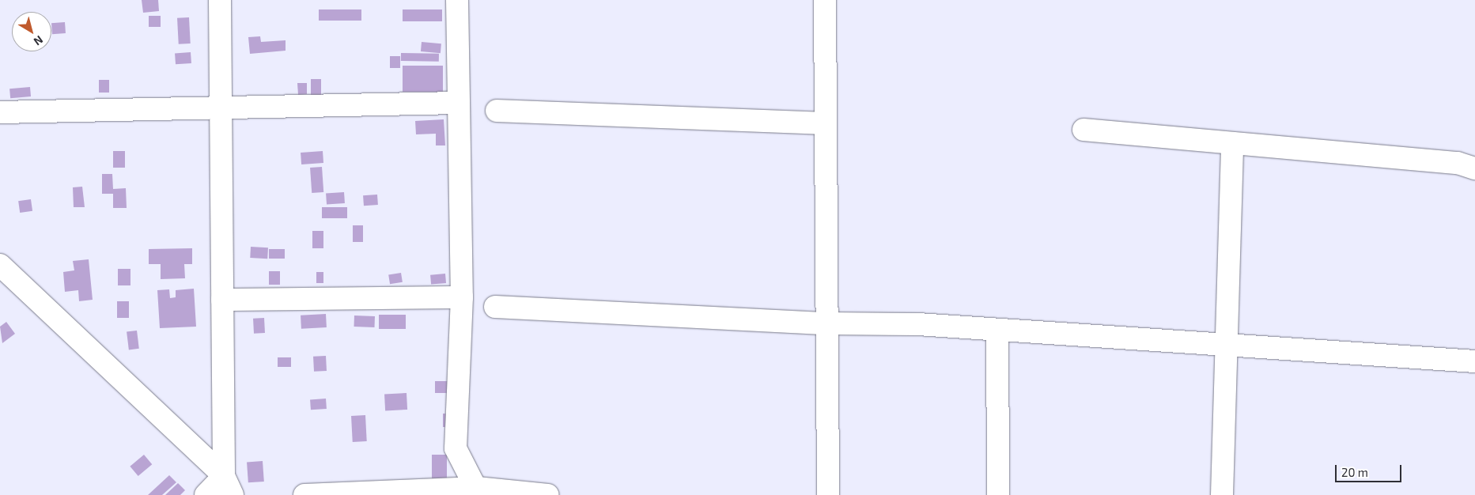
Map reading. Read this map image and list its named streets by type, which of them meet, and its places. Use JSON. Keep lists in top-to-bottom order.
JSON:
{
  "scale_bar": "20 m",
  "north": "bottom right"
}
